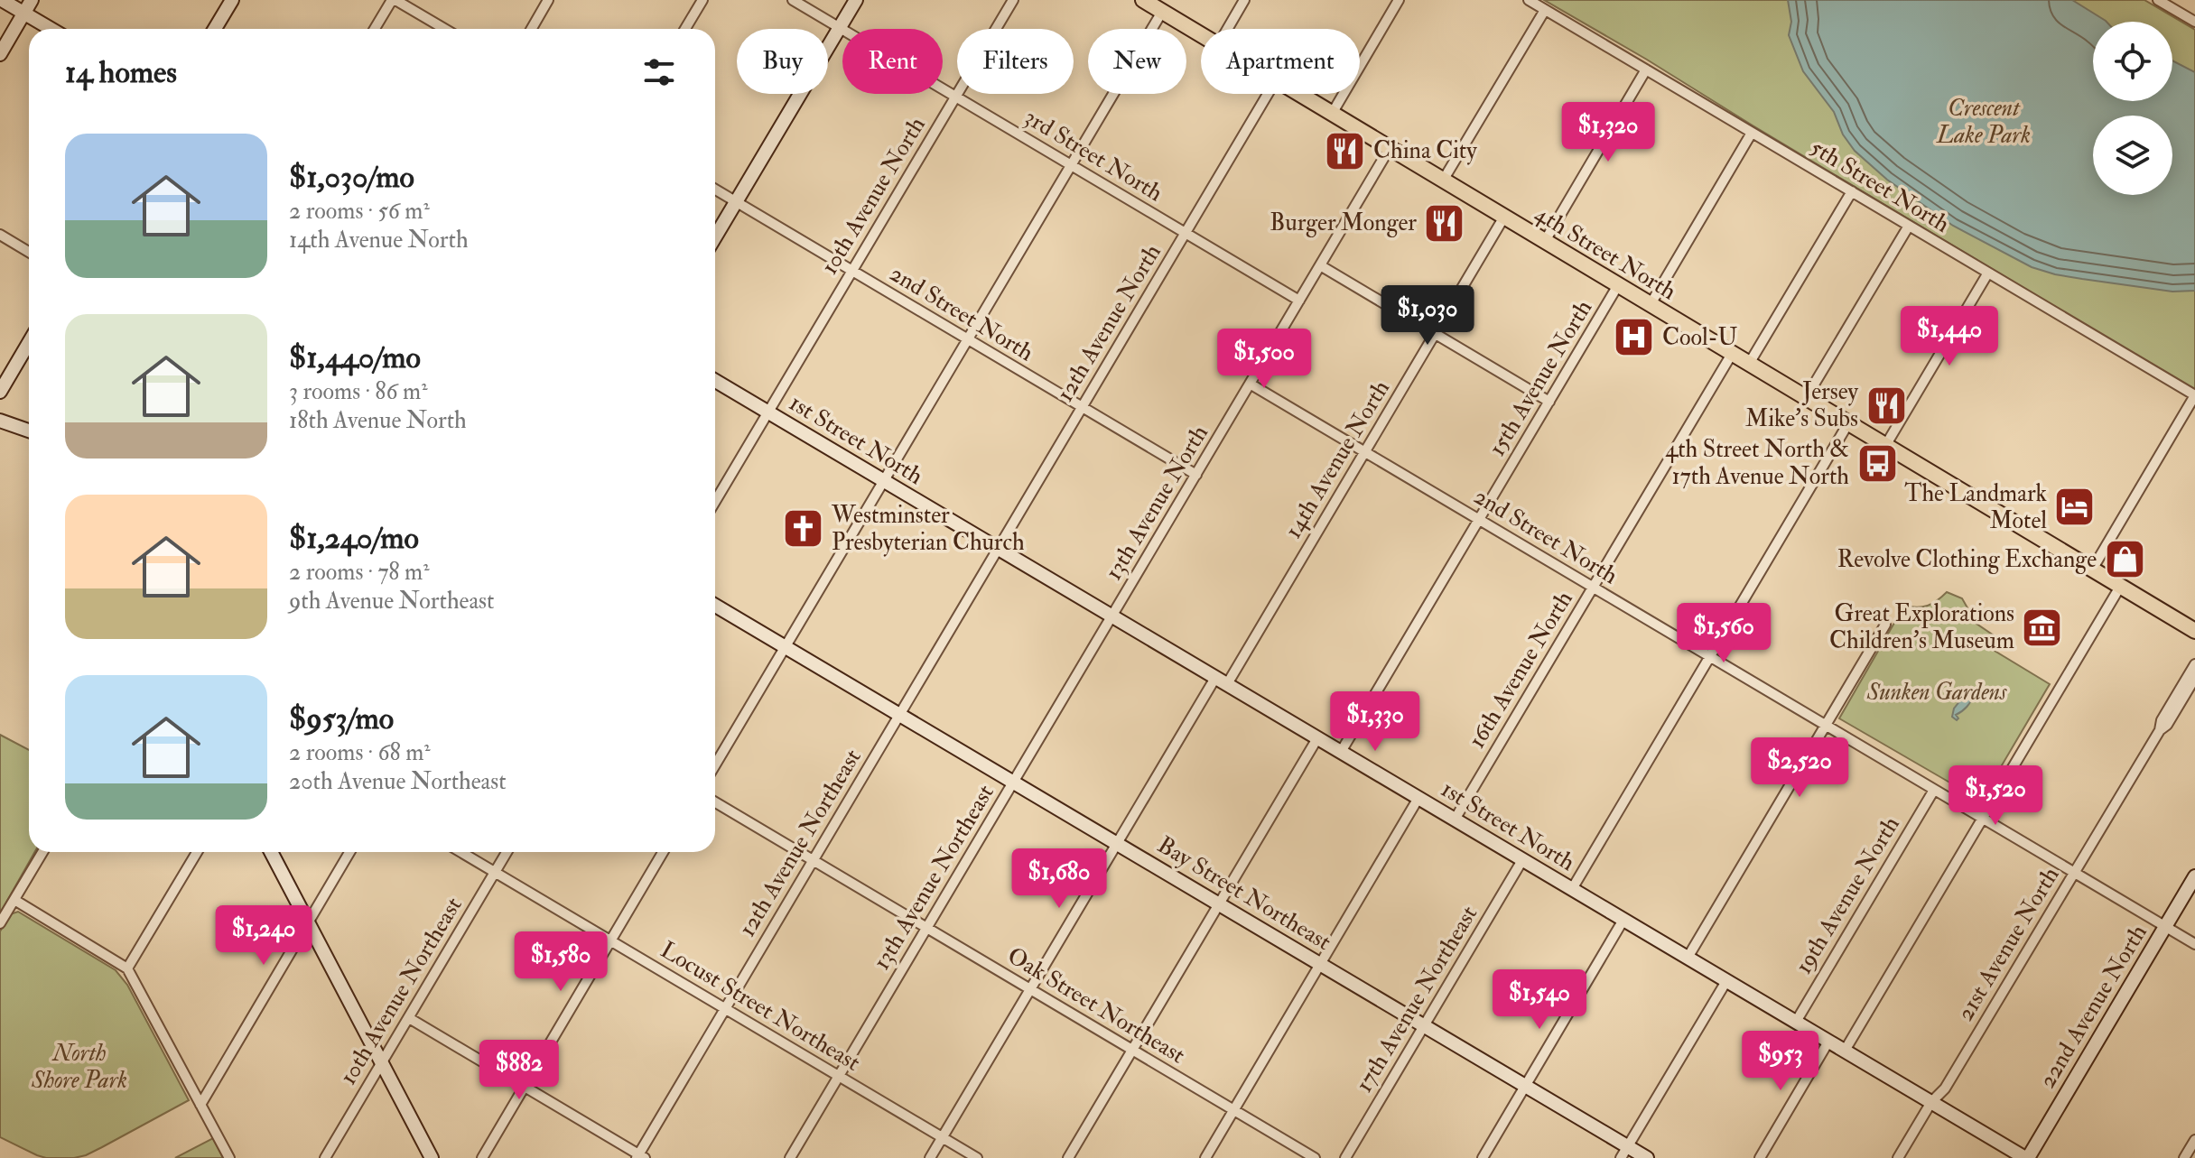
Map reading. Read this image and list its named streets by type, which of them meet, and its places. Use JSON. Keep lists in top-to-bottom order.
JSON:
{
  "streets": {
    "main road": ["4th Street North"],
    "street": [
      "3rd Street North",
      "5th Street North",
      "10th Avenue North",
      "2nd Street North",
      "12th Avenue North",
      "15th Avenue North",
      "1st Street North",
      "14th Avenue North",
      "13th Avenue North",
      "16th Avenue North",
      "12th Avenue Northeast",
      "13th Avenue Northeast",
      "Bay Street Northeast",
      "19th Avenue North",
      "21st Avenue North",
      "10th Avenue Northeast",
      "17th Avenue Northeast",
      "Oak Street Northeast",
      "Locust Street Northeast",
      "22nd Avenue North"
    ]
  },
  "crossings": [
    ["3rd Street North", "10th Avenue North"],
    ["3rd Street North", "12th Avenue North"],
    ["3rd Street North", "13th Avenue North"],
    ["10th Avenue North", "2nd Street North"],
    ["10th Avenue North", "1st Street North"],
    ["4th Street North", "15th Avenue North"],
    ["4th Street North", "14th Avenue North"],
    ["4th Street North", "13th Avenue North"],
    ["4th Street North", "16th Avenue North"],
    ["2nd Street North", "12th Avenue North"],
    ["2nd Street North", "15th Avenue North"],
    ["2nd Street North", "14th Avenue North"],
    ["2nd Street North", "13th Avenue North"],
    ["2nd Street North", "16th Avenue North"],
    ["2nd Street North", "19th Avenue North"],
    ["2nd Street North", "21st Avenue North"],
    ["2nd Street North", "22nd Avenue North"],
    ["12th Avenue North", "1st Street North"],
    ["12th Avenue North", "12th Avenue Northeast"],
    ["15th Avenue North", "1st Street North"],
    ["1st Street North", "14th Avenue North"],
    ["1st Street North", "13th Avenue North"],
    ["1st Street North", "16th Avenue North"],
    ["1st Street North", "12th Avenue Northeast"],
    ["1st Street North", "13th Avenue Northeast"],
    ["1st Street North", "19th Avenue North"],
    ["1st Street North", "21st Avenue North"],
    ["1st Street North", "17th Avenue Northeast"],
    ["1st Street North", "22nd Avenue North"],
    ["14th Avenue North", "Bay Street Northeast"],
    ["14th Avenue North", "Oak Street Northeast"],
    ["14th Avenue North", "Locust Street Northeast"],
    ["13th Avenue North", "13th Avenue Northeast"],
    ["12th Avenue Northeast", "Bay Street Northeast"],
    ["12th Avenue Northeast", "Oak Street Northeast"],
    ["12th Avenue Northeast", "Locust Street Northeast"],
    ["13th Avenue Northeast", "Bay Street Northeast"],
    ["13th Avenue Northeast", "Oak Street Northeast"],
    ["13th Avenue Northeast", "Locust Street Northeast"],
    ["Bay Street Northeast", "17th Avenue Northeast"],
    ["10th Avenue Northeast", "Locust Street Northeast"]
  ],
  "parks": ["Crescent Lake Park", "Sunken Gardens", "North Shore Park"],
  "places": {
    "restaurant": ["China City", "Burger Monger", "Jersey Mike's Subs"],
    "hospital": ["Cool-U"],
    "bus stop": ["4th Street North & 17th Avenue North"],
    "hotel": ["The Landmark Motel"],
    "church": ["Westminster Presbyterian Church"],
    "shop": ["Revolve Clothing Exchange"],
    "museum": ["Great Explorations Children's Museum"]
  },
  "page": {
    "chip": [
      "Buy",
      "Rent",
      "Filters",
      "New",
      "Apartment"
    ],
    "heading": "14 homes",
    "price": [
      "$1,320",
      "$1,030",
      "$1,440",
      "$1,500",
      "$1,560",
      "$1,330",
      "$2,520",
      "$1,520",
      "$1,680",
      "$1,240",
      "$1,580",
      "$1,540",
      "$953",
      "$882"
    ],
    "list": [
      {
        "name": "$1,030/mo",
        "note": "2 rooms · 56 m² · 14th Avenue North"
      },
      {
        "name": "$1,440/mo",
        "note": "3 rooms · 86 m² · 18th Avenue North"
      },
      {
        "name": "$1,240/mo",
        "note": "2 rooms · 78 m² · 9th Avenue Northeast"
      },
      {
        "name": "$953/mo",
        "note": "2 rooms · 68 m² · 20th Avenue Northeast"
      }
    ]
  }
}
